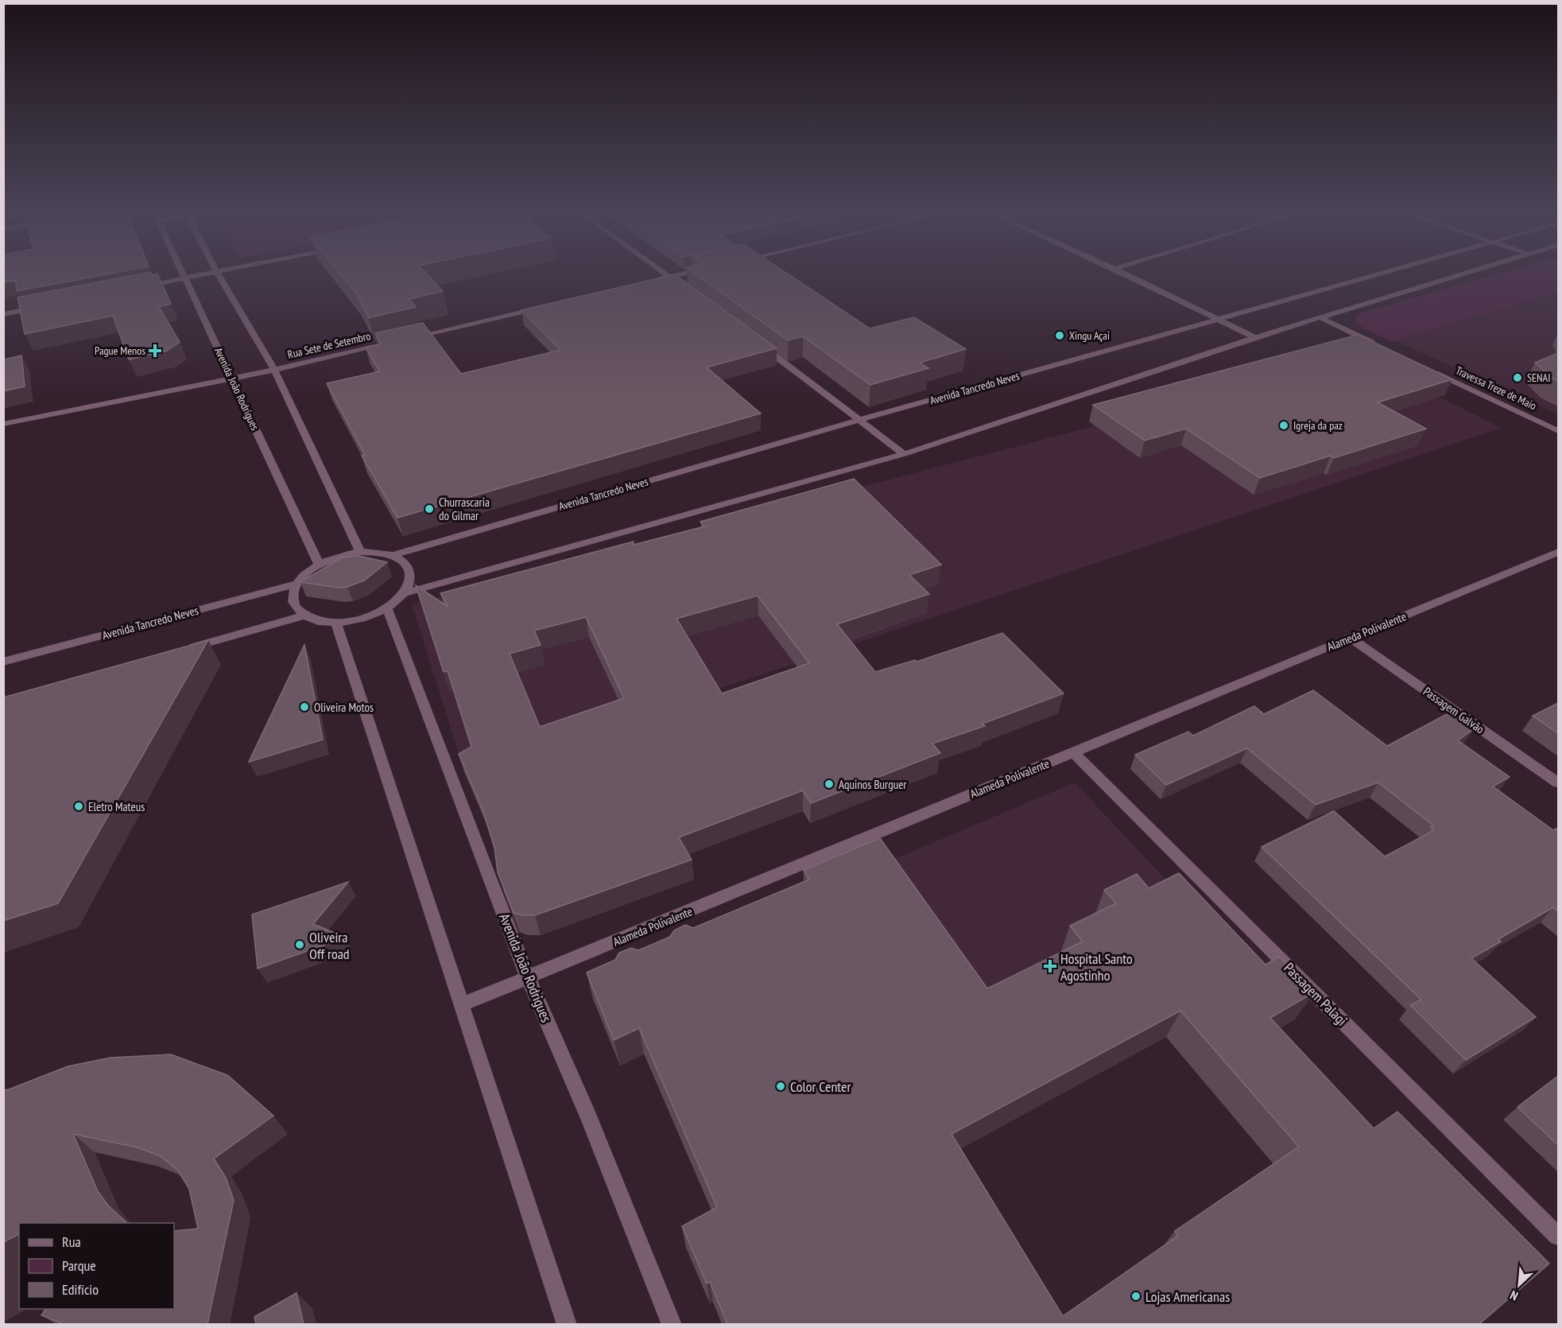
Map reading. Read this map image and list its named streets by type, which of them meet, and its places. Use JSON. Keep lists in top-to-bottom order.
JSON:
{
  "streets": {
    "street": [
      "Rua Sete de Setembro",
      "Avenida Tancredo Neves",
      "Travessa Treze de Maio",
      "Avenida João Rodrigues",
      "Alameda Polivalente",
      "Passagem Galvão",
      "Passagem Palagi"
    ]
  },
  "crossings": [
    ["Rua Sete de Setembro", "Avenida João Rodrigues"],
    ["Avenida Tancredo Neves", "Avenida João Rodrigues"],
    ["Avenida João Rodrigues", "Alameda Polivalente"],
    ["Alameda Polivalente", "Passagem Galvão"],
    ["Alameda Polivalente", "Passagem Palagi"]
  ],
  "places": {
    "other": [
      "Xingu Açai",
      "SENAI",
      "Igreja da paz",
      "Churrascaria do Gilmar",
      "Oliveira Motos",
      "Aquinos Burguer",
      "Eletro Mateus",
      "Oliveira Off road",
      "Color Center",
      "Lojas Americanas"
    ],
    "health": ["Pague Menos", "Hospital Santo Agostinho"]
  },
  "legend": ["Rua", "Parque", "Edifício"],
  "north": "bottom left"
}
